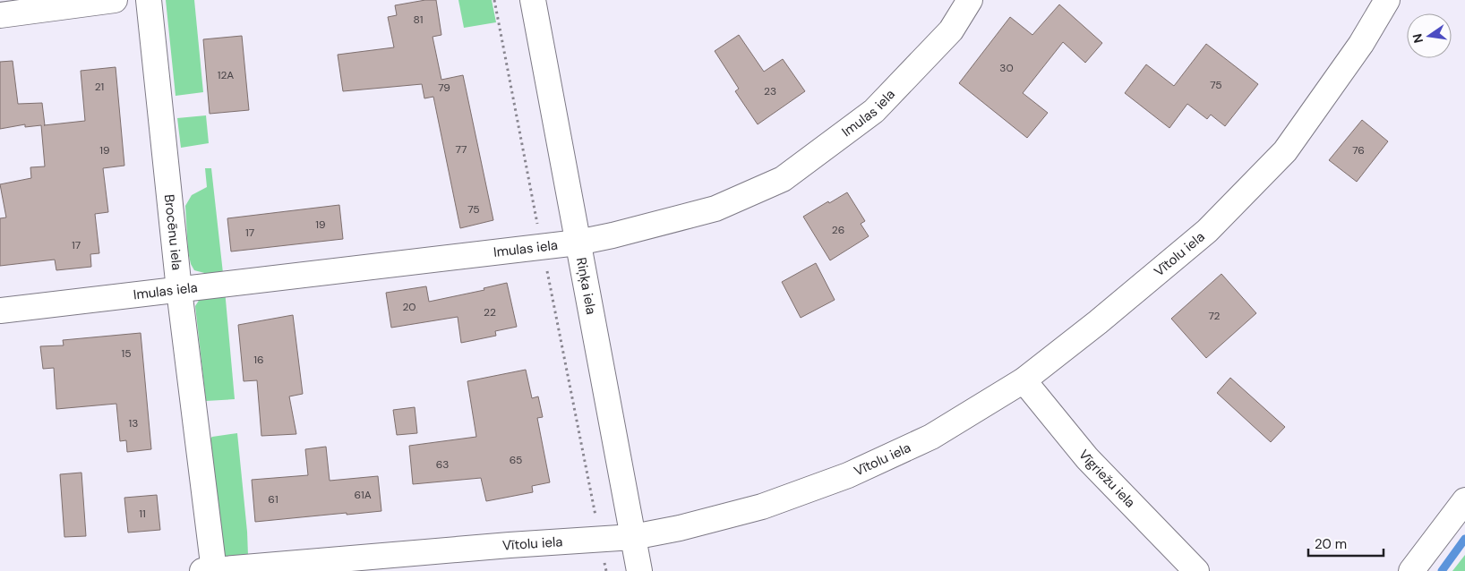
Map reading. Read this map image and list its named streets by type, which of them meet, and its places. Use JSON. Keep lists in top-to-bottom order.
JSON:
{
  "streets": {
    "street": [
      "Imulas iela",
      "Brocēnu iela",
      "Vītolu iela",
      "Riņķa iela",
      "Vīgriežu iela"
    ]
  },
  "crossings": [
    ["Imulas iela", "Brocēnu iela"],
    ["Imulas iela", "Riņķa iela"],
    ["Brocēnu iela", "Vītolu iela"],
    ["Vītolu iela", "Riņķa iela"],
    ["Vītolu iela", "Vīgriežu iela"]
  ],
  "house_numbers": [
    "81",
    "30",
    "12A",
    "75",
    "21",
    "79",
    "23",
    "77",
    "19",
    "76",
    "75",
    "19",
    "26",
    "17",
    "17",
    "20",
    "22",
    "72",
    "15",
    "16",
    "13",
    "65",
    "63",
    "61A",
    "61",
    "11"
  ],
  "scale_bar": "20 m",
  "north": "left"
}
